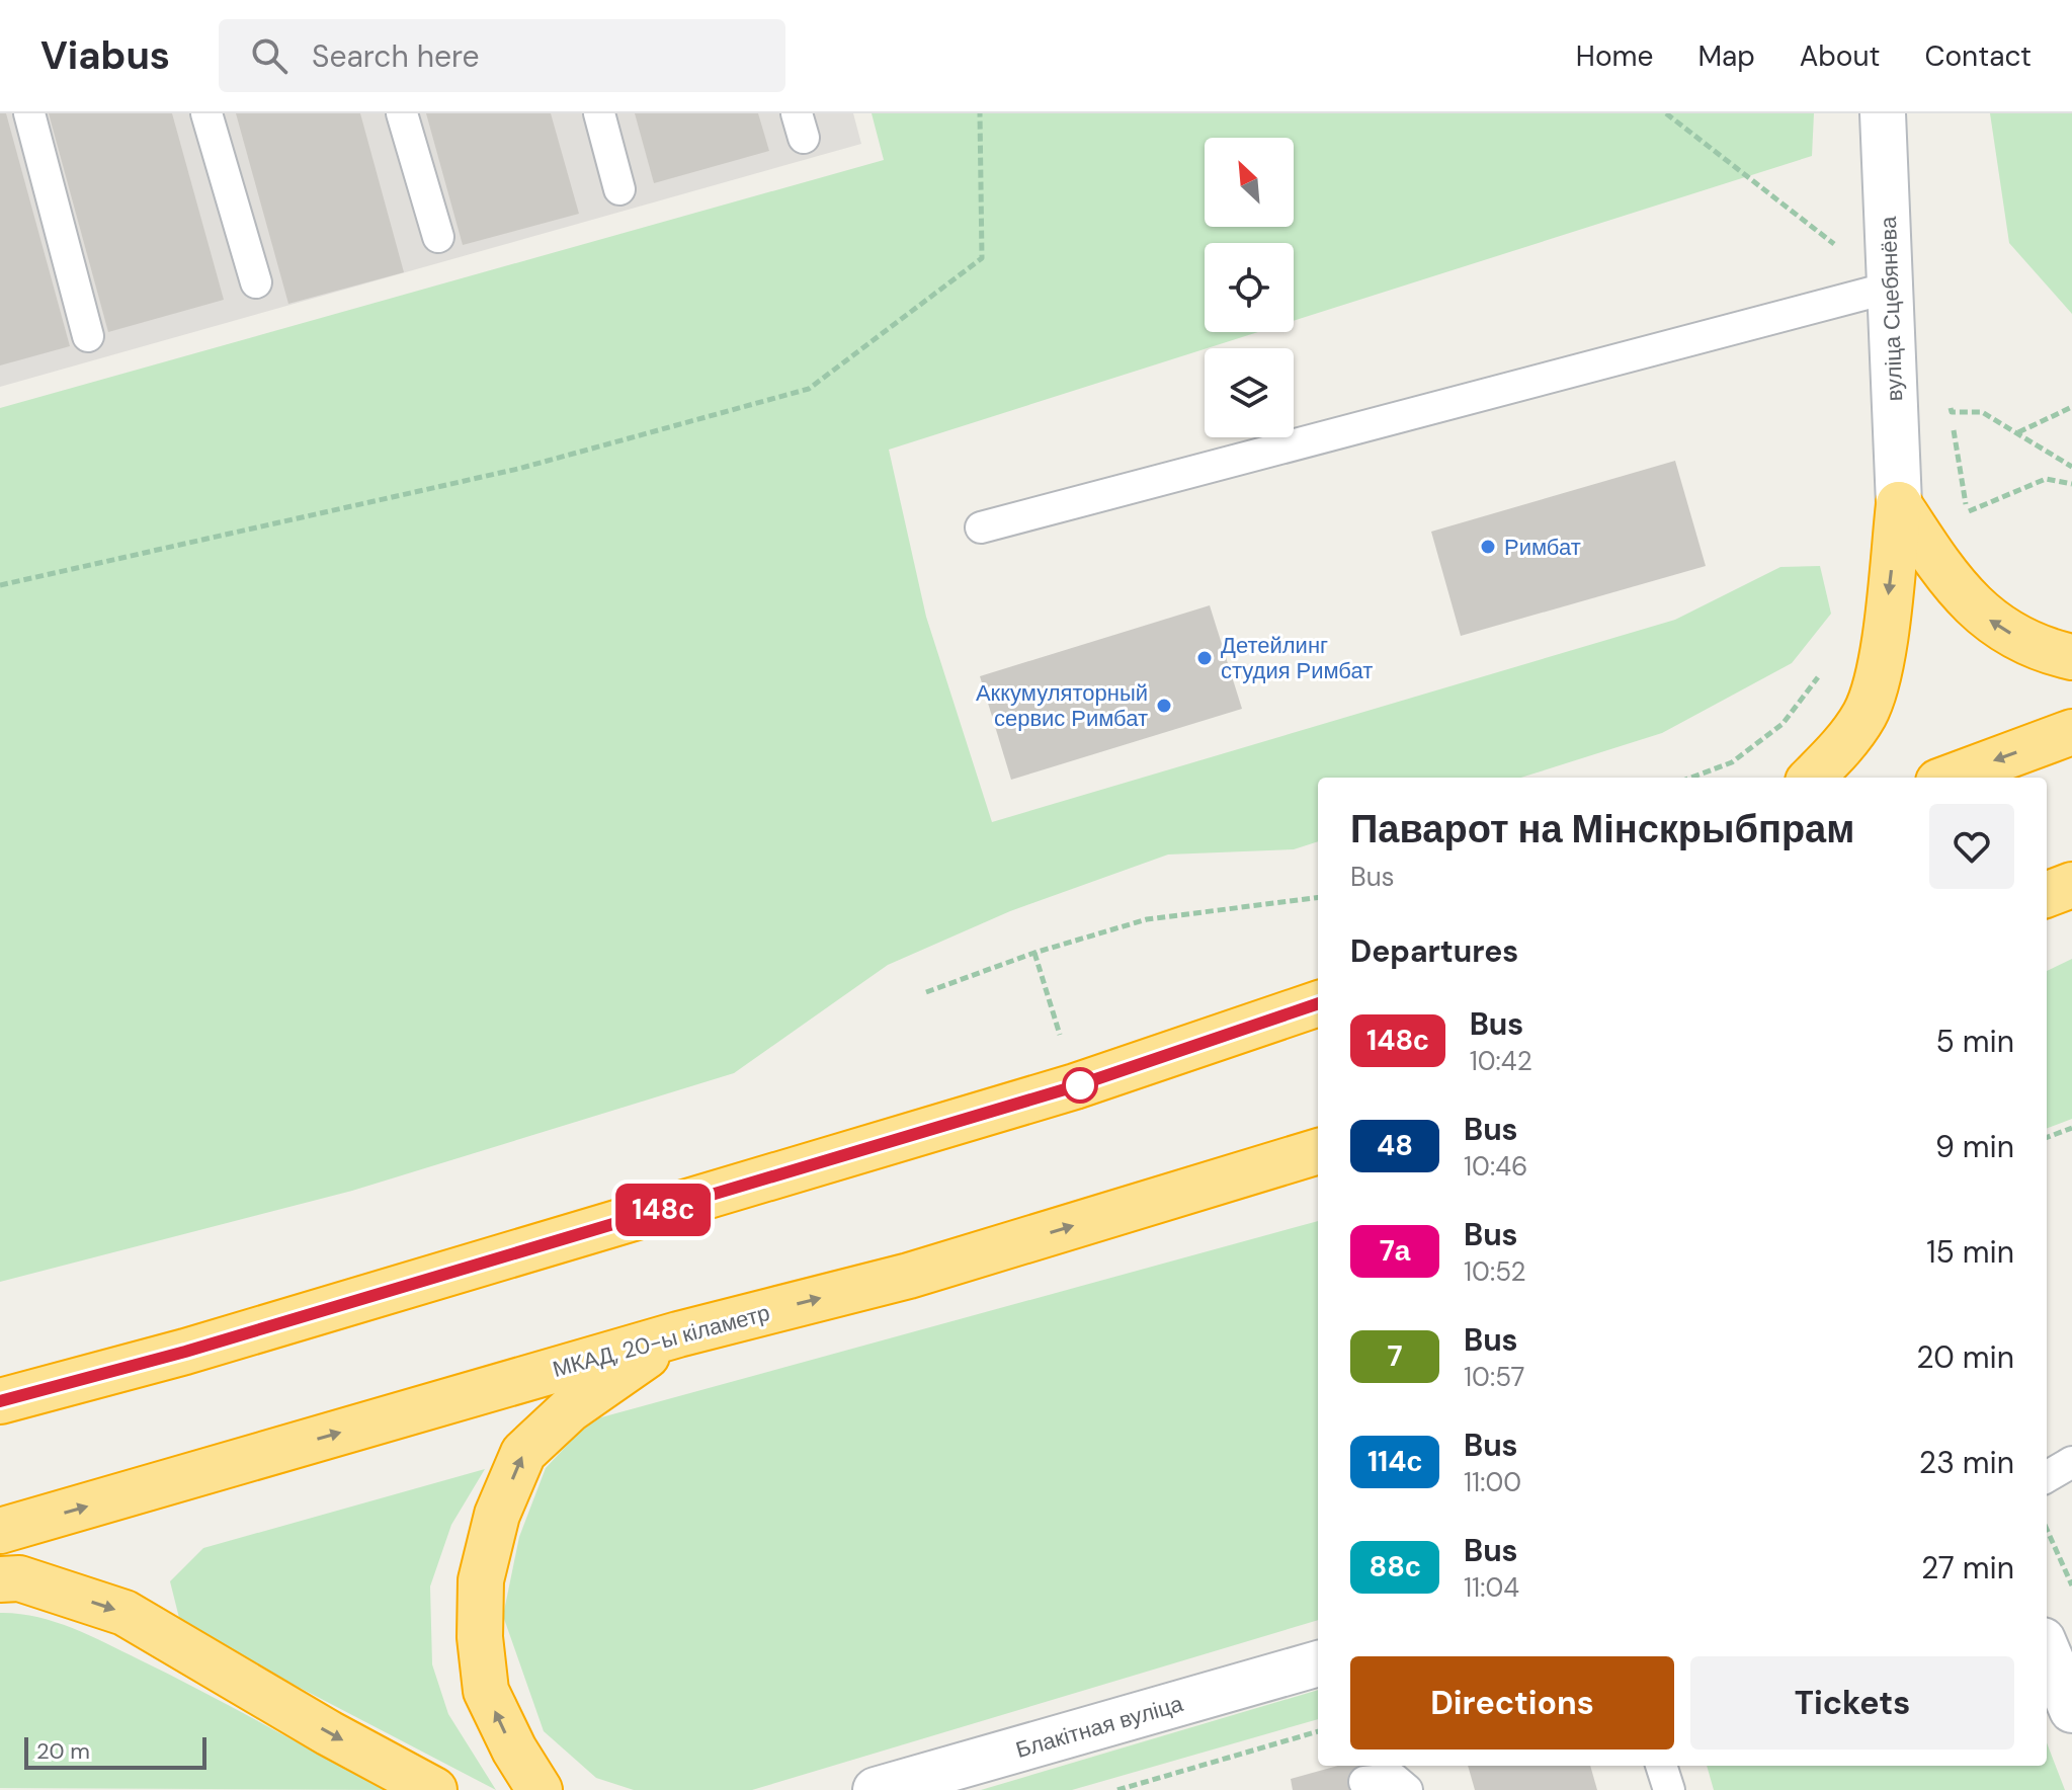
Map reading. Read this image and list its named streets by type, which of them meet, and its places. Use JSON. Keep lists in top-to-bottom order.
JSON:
{
  "streets": {
    "highway": ["МКАД, 20-ы кіламетр"],
    "street": ["вуліца Сцебянёва", "Блакітная вуліца"]
  },
  "places": ["Римбат", "Детейлинг студия Римбат", "Аккумуляторный сервис Римбат"],
  "lines": ["bus line 148с"],
  "scale_bar": "20 m",
  "north": "top left",
  "page": {
    "header": "Viabus",
    "search": "Search here",
    "nav": [
      "Home",
      "Map",
      "About",
      "Contact"
    ],
    "on_map": "148с",
    "heading": [
      ["Паварот на Мінскрыбпрам", "Bus"],
      "Departures"
    ],
    "list": [
      {
        "mark": "148с",
        "name": "Bus",
        "note": "10:42",
        "value": "5 min"
      },
      {
        "mark": "48",
        "name": "Bus",
        "note": "10:46",
        "value": "9 min"
      },
      {
        "mark": "7а",
        "name": "Bus",
        "note": "10:52",
        "value": "15 min"
      },
      {
        "mark": "7",
        "name": "Bus",
        "note": "10:57",
        "value": "20 min"
      },
      {
        "mark": "114с",
        "name": "Bus",
        "note": "11:00",
        "value": "23 min"
      },
      {
        "mark": "88с",
        "name": "Bus",
        "note": "11:04",
        "value": "27 min"
      }
    ],
    "buttons": ["Directions", "Tickets"],
    "scale": "20 m"
  }
}
